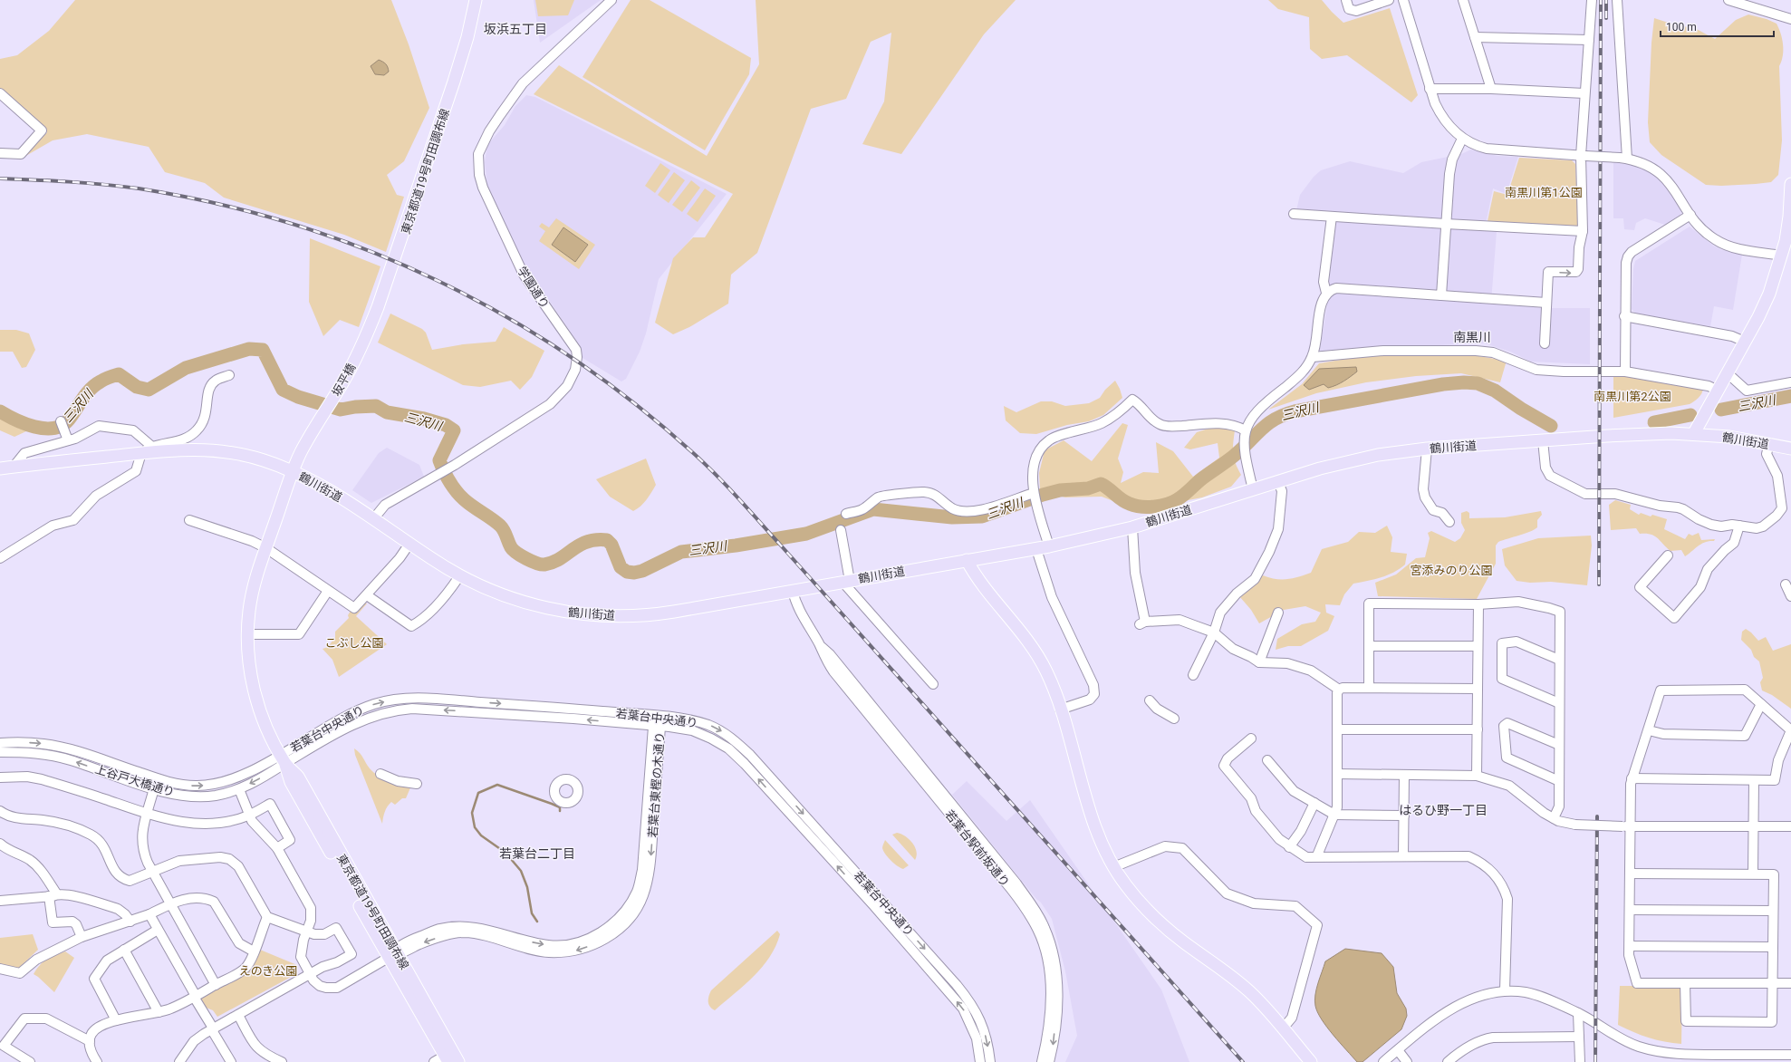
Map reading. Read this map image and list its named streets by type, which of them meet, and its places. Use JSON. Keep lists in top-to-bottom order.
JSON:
{
  "streets": {
    "main road": ["東京都道19号町田調布線", "坂平橋", "鶴川街道"],
    "street": [
      "学園通り",
      "若葉台中央通り",
      "上谷戸大橋通り",
      "若葉台東樫の木通り",
      "若葉台駅前坂通り"
    ]
  },
  "crossings": [
    ["東京都道19号町田調布線", "坂平橋"],
    ["東京都道19号町田調布線", "鶴川街道"],
    ["東京都道19号町田調布線", "若葉台中央通り"],
    ["東京都道19号町田調布線", "上谷戸大橋通り"],
    ["東京都道19号町田調布線", "若葉台東樫の木通り"],
    ["学園通り", "鶴川街道"],
    ["若葉台中央通り", "上谷戸大橋通り"],
    ["若葉台中央通り", "若葉台東樫の木通り"]
  ],
  "districts": [
    "坂浜五丁目",
    "南黒川",
    "はるひ野一丁目",
    "若葉台二丁目"
  ],
  "water": ["三沢川"],
  "parks": [
    "南黒川第1公園",
    "南黒川第2公園",
    "宮添みのり公園",
    "こぶし公園",
    "えのき公園"
  ],
  "scale_bar": "100 m"
}
